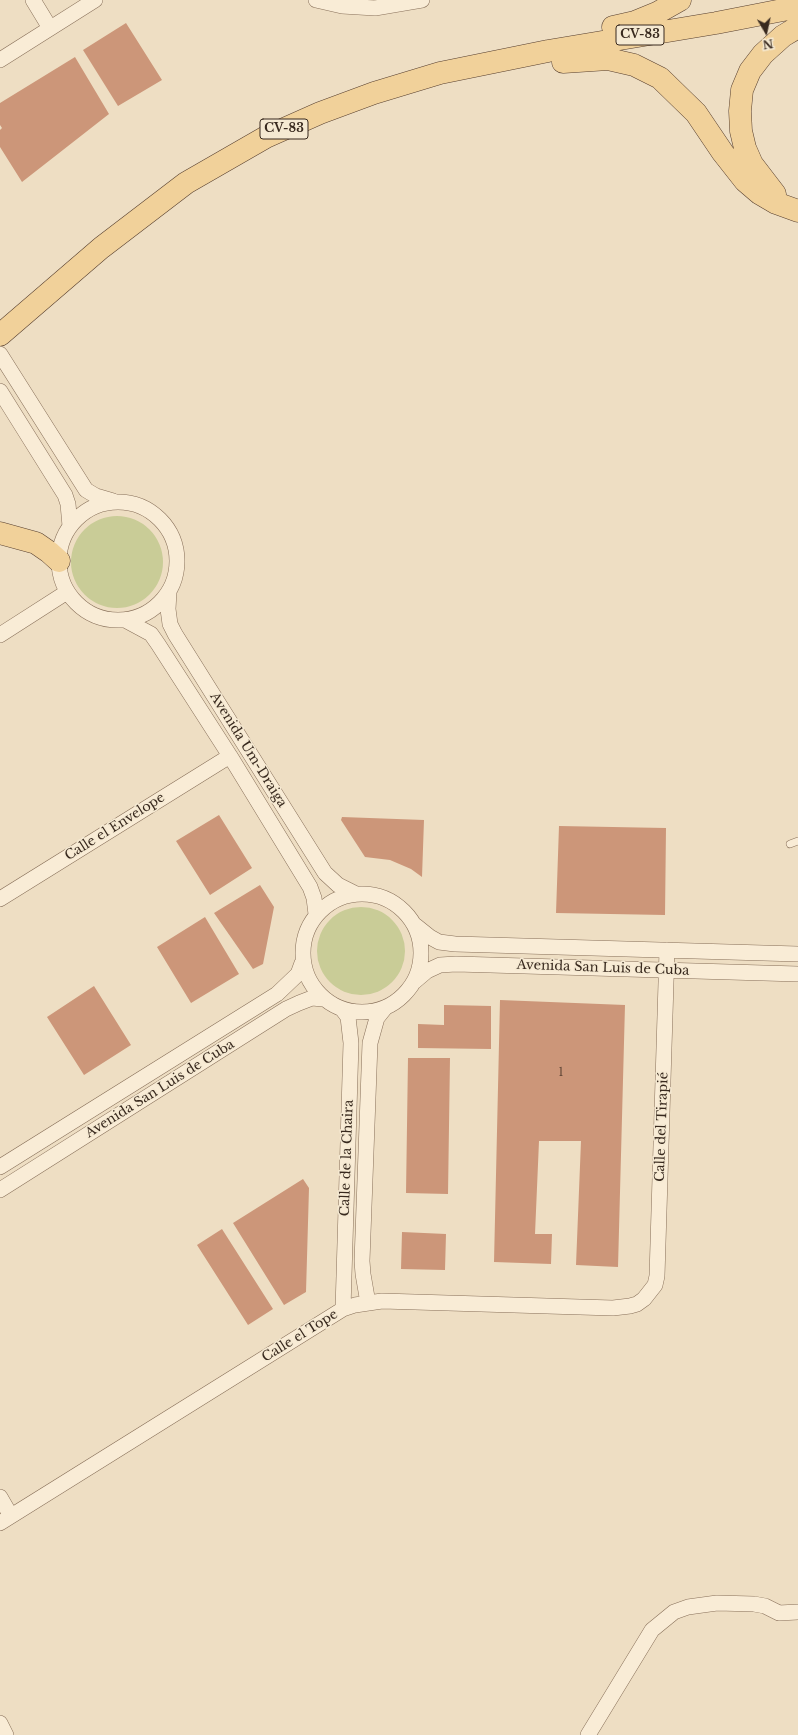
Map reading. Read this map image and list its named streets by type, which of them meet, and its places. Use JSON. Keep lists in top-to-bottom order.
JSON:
{
  "streets": {
    "main road": ["CV-83"],
    "street": [
      "Avenida Um-Draiga",
      "Calle el Envelope",
      "Avenida San Luis de Cuba",
      "Calle del Tirapié",
      "Calle de la Chaira",
      "Calle el Tope"
    ]
  },
  "crossings": [
    ["Avenida Um-Draiga", "Calle el Envelope"],
    ["Avenida Um-Draiga", "Avenida San Luis de Cuba"],
    ["Avenida Um-Draiga", "Calle de la Chaira"],
    ["Avenida San Luis de Cuba", "Calle del Tirapié"],
    ["Avenida San Luis de Cuba", "Calle de la Chaira"],
    ["Calle del Tirapié", "Calle el Tope"],
    ["Calle de la Chaira", "Calle el Tope"]
  ],
  "house_numbers": ["1"],
  "north": "bottom"
}
